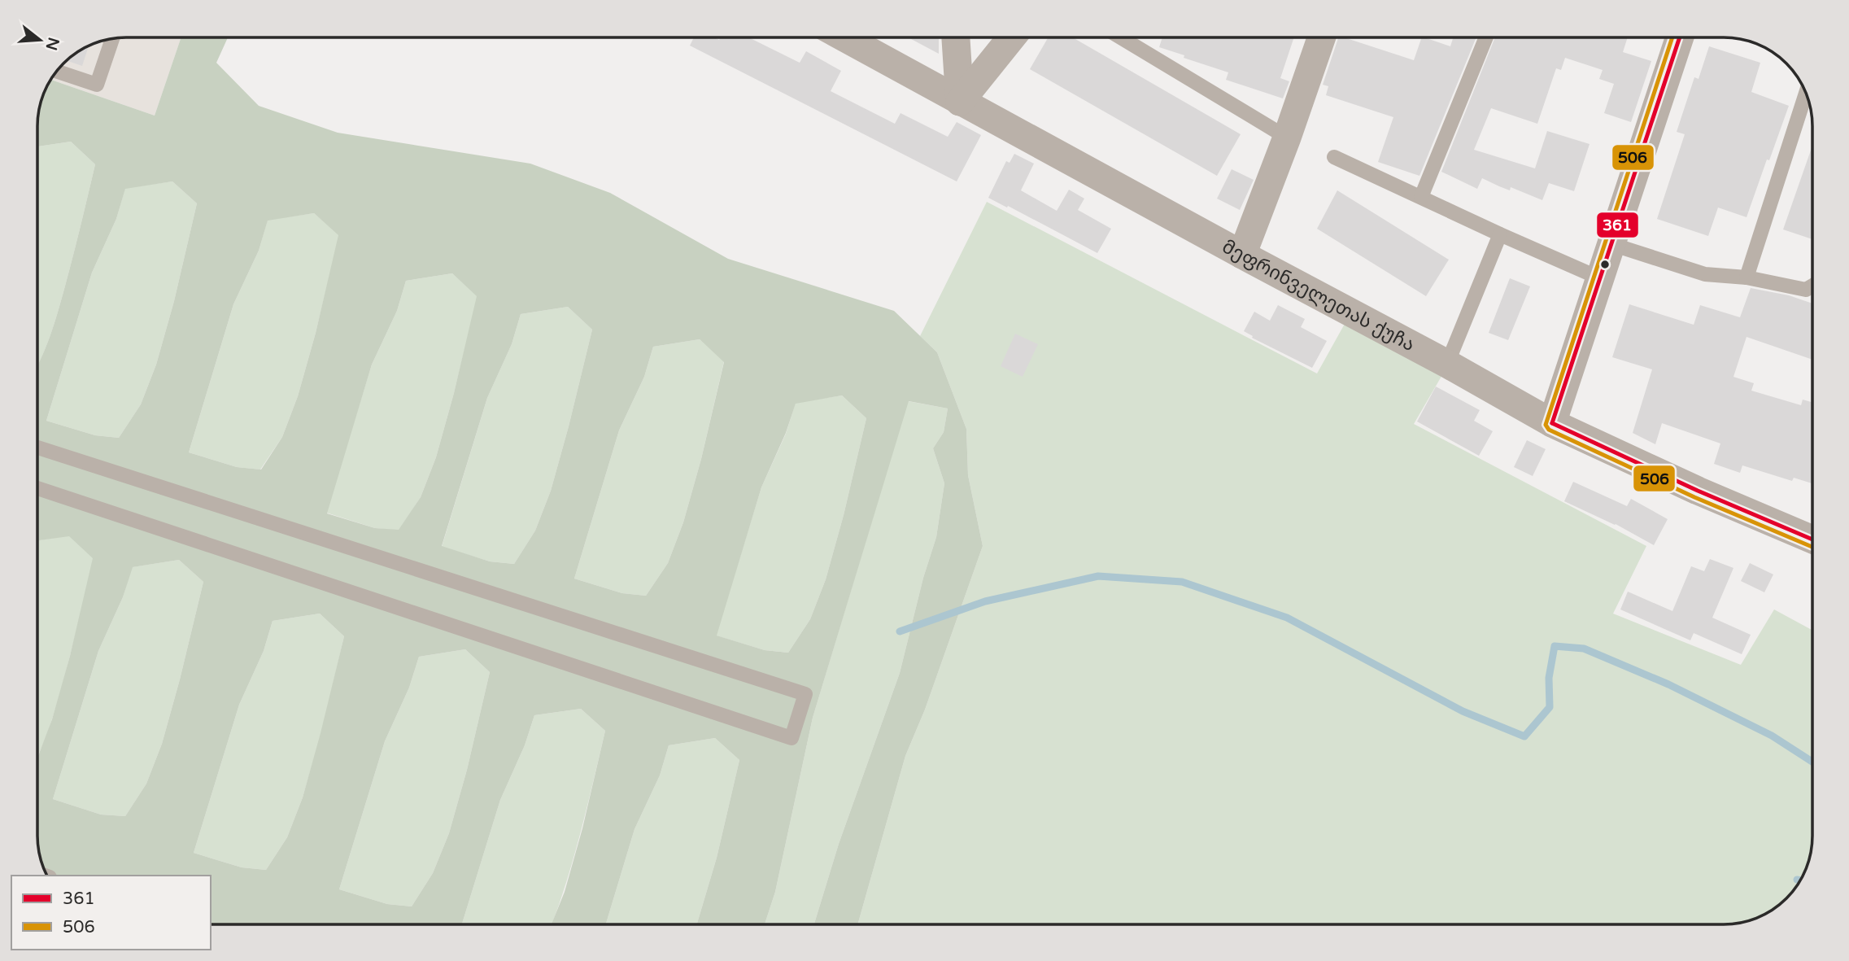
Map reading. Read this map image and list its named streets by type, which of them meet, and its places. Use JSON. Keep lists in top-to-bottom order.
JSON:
{
  "streets": {
    "street": ["მეფრინველეთას ქუჩა"]
  },
  "lines": ["transit line 361", "transit line 506"],
  "legend": ["361", "506"],
  "north": "right"
}
